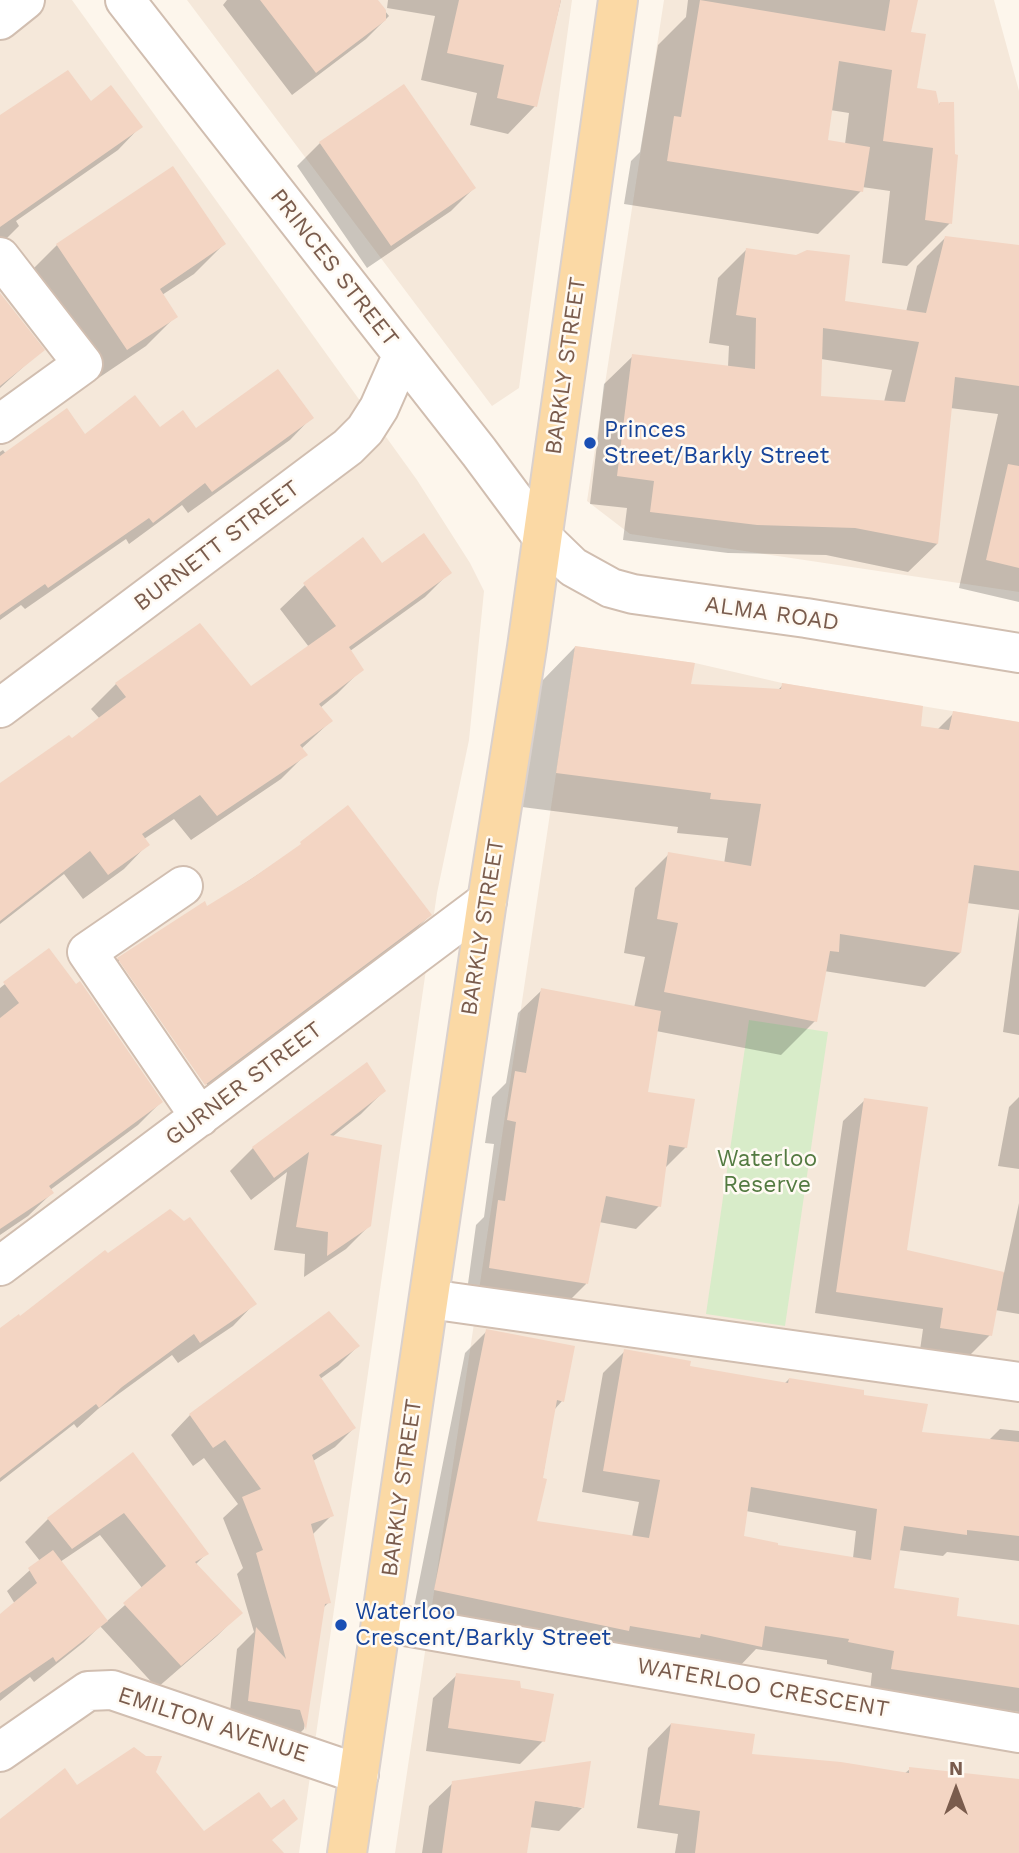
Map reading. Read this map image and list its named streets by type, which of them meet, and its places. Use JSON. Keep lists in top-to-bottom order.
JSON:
{
  "streets": {
    "main road": ["BARKLY STREET"],
    "street": [
      "PRINCES STREET",
      "BURNETT STREET",
      "ALMA ROAD",
      "GURNER STREET",
      "WATERLOO CRESCENT",
      "EMILTON AVENUE"
    ]
  },
  "crossings": [
    ["PRINCES STREET", "BARKLY STREET"],
    ["PRINCES STREET", "BURNETT STREET"],
    ["PRINCES STREET", "ALMA ROAD"],
    ["BARKLY STREET", "ALMA ROAD"],
    ["BARKLY STREET", "GURNER STREET"],
    ["BARKLY STREET", "WATERLOO CRESCENT"],
    ["BARKLY STREET", "EMILTON AVENUE"]
  ],
  "parks": ["Waterloo Reserve"],
  "places": ["Princes Street/Barkly Street", "Waterloo Crescent/Barkly Street"],
  "north": "top"
}
